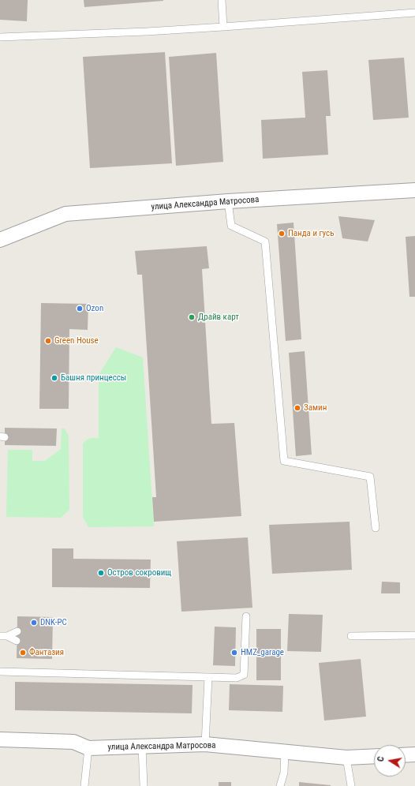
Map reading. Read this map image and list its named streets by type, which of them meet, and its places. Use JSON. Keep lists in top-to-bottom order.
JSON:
{
  "streets": {
    "street": ["улица Александра Матросова"]
  },
  "places": [
    "Панда и гусь",
    "Ozon",
    "Драйв карт",
    "Green House",
    "Башня принцессы",
    "Замин",
    "Остров сокровищ",
    "DNK-PC",
    "Фантазия",
    "HMZ_garage"
  ],
  "north": "left"
}
